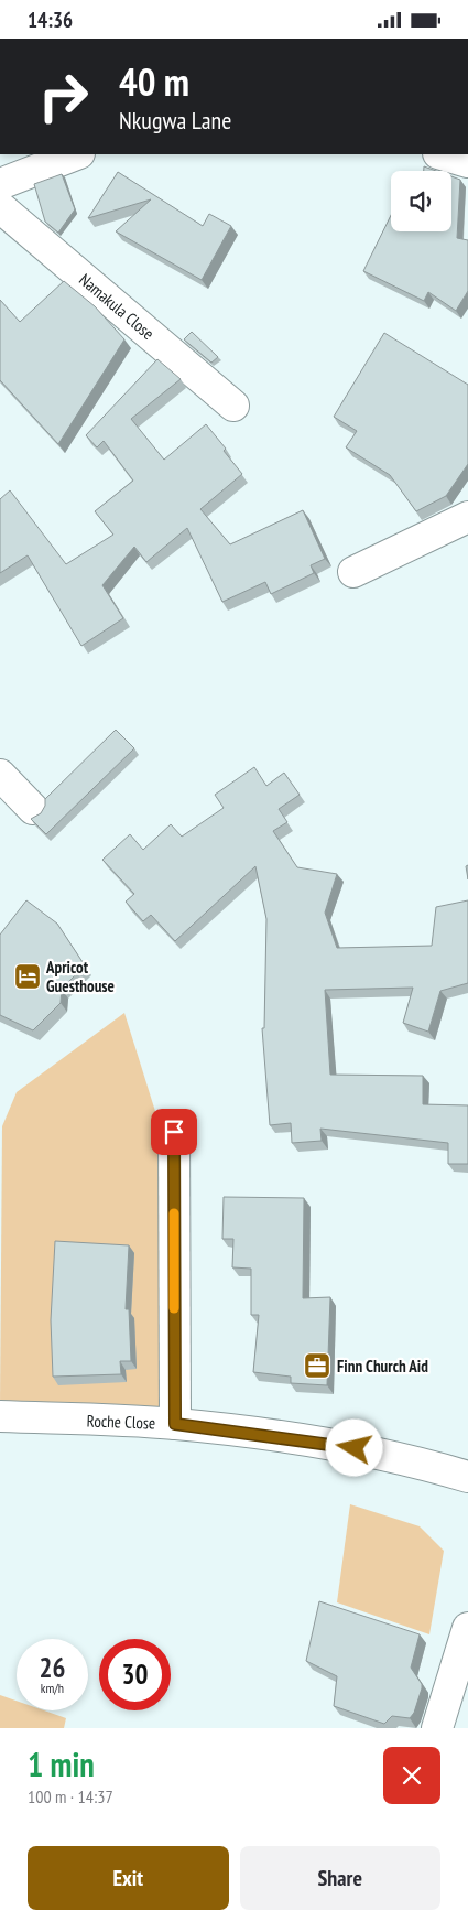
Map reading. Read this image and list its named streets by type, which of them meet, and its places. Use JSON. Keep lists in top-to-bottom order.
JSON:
{
  "streets": {
    "street": ["Namakula Close", "Roche Close"]
  },
  "places": {
    "hotel": ["Apricot Guesthouse"],
    "office": ["Finn Church Aid"]
  },
  "page": {
    "status": "14:36",
    "turn": ["40 m", "Nkugwa Lane"],
    "speed": "26 km/h",
    "limit": "30",
    "heading": ["1 min", "100 m · 14:37"],
    "buttons": ["Exit", "Share"]
  }
}
